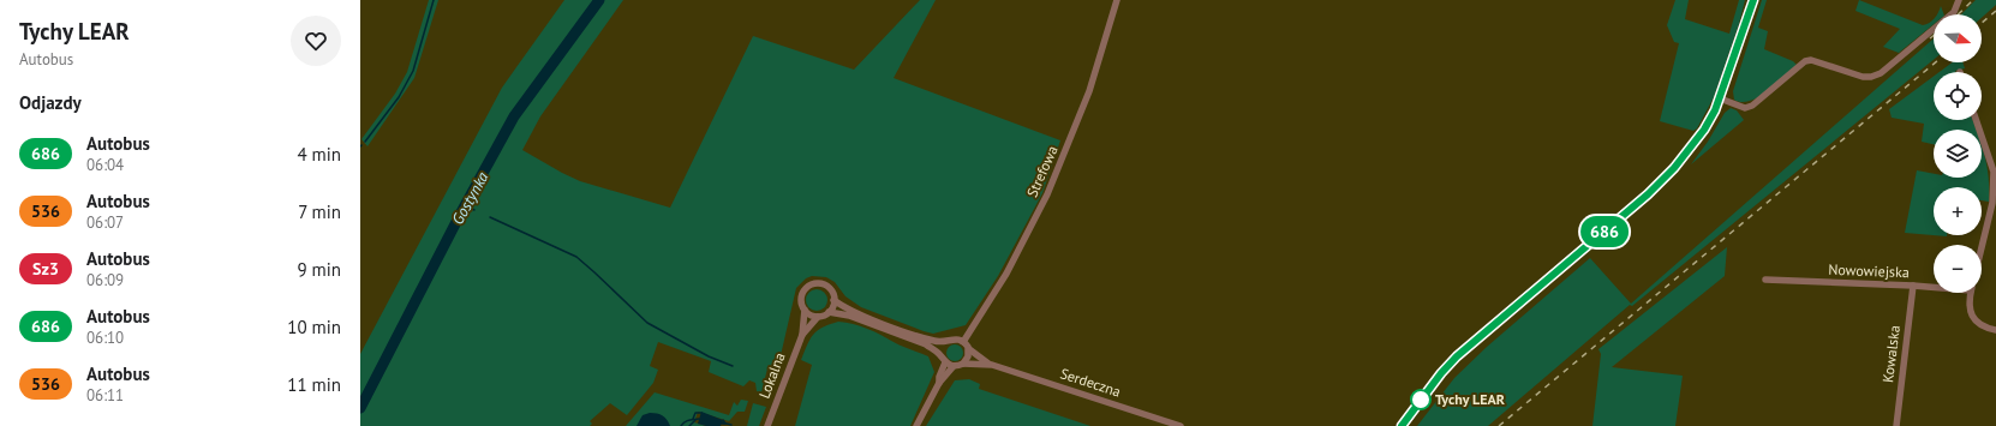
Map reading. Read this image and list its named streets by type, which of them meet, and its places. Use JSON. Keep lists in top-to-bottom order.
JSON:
{
  "streets": {
    "street": [
      "Strefowa",
      "Nowowiejska",
      "Kowalska",
      "Lokalna",
      "Serdeczna"
    ]
  },
  "crossings": [
    ["Strefowa", "Serdeczna"],
    ["Nowowiejska", "Kowalska"]
  ],
  "water": ["Gostynka"],
  "places": ["Tychy LEAR"],
  "lines": ["bus line 686"],
  "north": "right",
  "page": {
    "heading": [
      ["Tychy LEAR", "Autobus"],
      "Odjazdy"
    ],
    "on_map": "686",
    "map_buttons": ["+", "−"],
    "list": [
      {
        "mark": "686",
        "name": "Autobus",
        "note": "06:04",
        "value": "4 min"
      },
      {
        "mark": "536",
        "name": "Autobus",
        "note": "06:07",
        "value": "7 min"
      },
      {
        "mark": "Sz3",
        "name": "Autobus",
        "note": "06:09",
        "value": "9 min"
      },
      {
        "mark": "686",
        "name": "Autobus",
        "note": "06:10",
        "value": "10 min"
      },
      {
        "mark": "536",
        "name": "Autobus",
        "note": "06:11",
        "value": "11 min"
      }
    ]
  }
}
